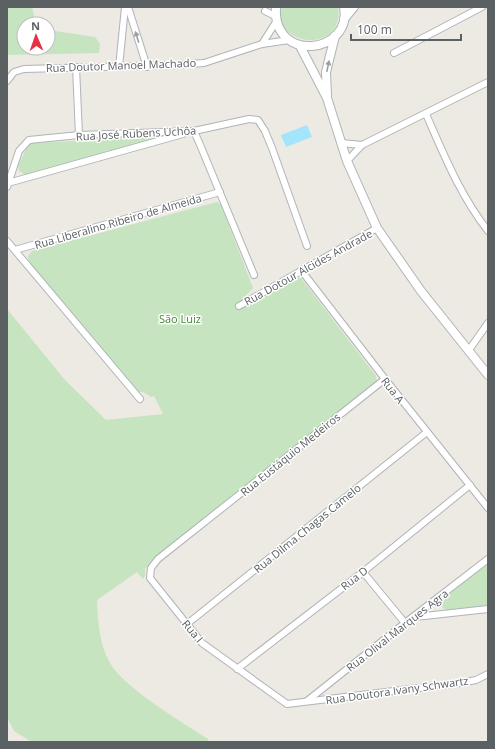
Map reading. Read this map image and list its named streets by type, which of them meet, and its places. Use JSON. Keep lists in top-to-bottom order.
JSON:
{
  "streets": {
    "street": [
      "Rua Doutor Manoel Machado",
      "Rua José Rubens Uchôa",
      "Rua Liberalino Ribeiro de Almeida",
      "Rua Dotour Alcides Andrade",
      "Rua A",
      "Rua Eustáquio Medeiros",
      "Rua Dilma Chagas Camelo",
      "Rua D",
      "Rua Olival Marques Agra",
      "Rua I",
      "Rua Doutora Ivany Schwartz"
    ]
  },
  "crossings": [
    ["Rua Dotour Alcides Andrade", "Rua A"],
    ["Rua A", "Rua Eustáquio Medeiros"],
    ["Rua A", "Rua Dilma Chagas Camelo"],
    ["Rua A", "Rua D"],
    ["Rua Eustáquio Medeiros", "Rua I"],
    ["Rua Dilma Chagas Camelo", "Rua I"],
    ["Rua D", "Rua I"],
    ["Rua Olival Marques Agra", "Rua I"],
    ["Rua Olival Marques Agra", "Rua Doutora Ivany Schwartz"],
    ["Rua I", "Rua Doutora Ivany Schwartz"]
  ],
  "parks": ["São Luiz"],
  "scale_bar": "100 m",
  "north": "top"
}
